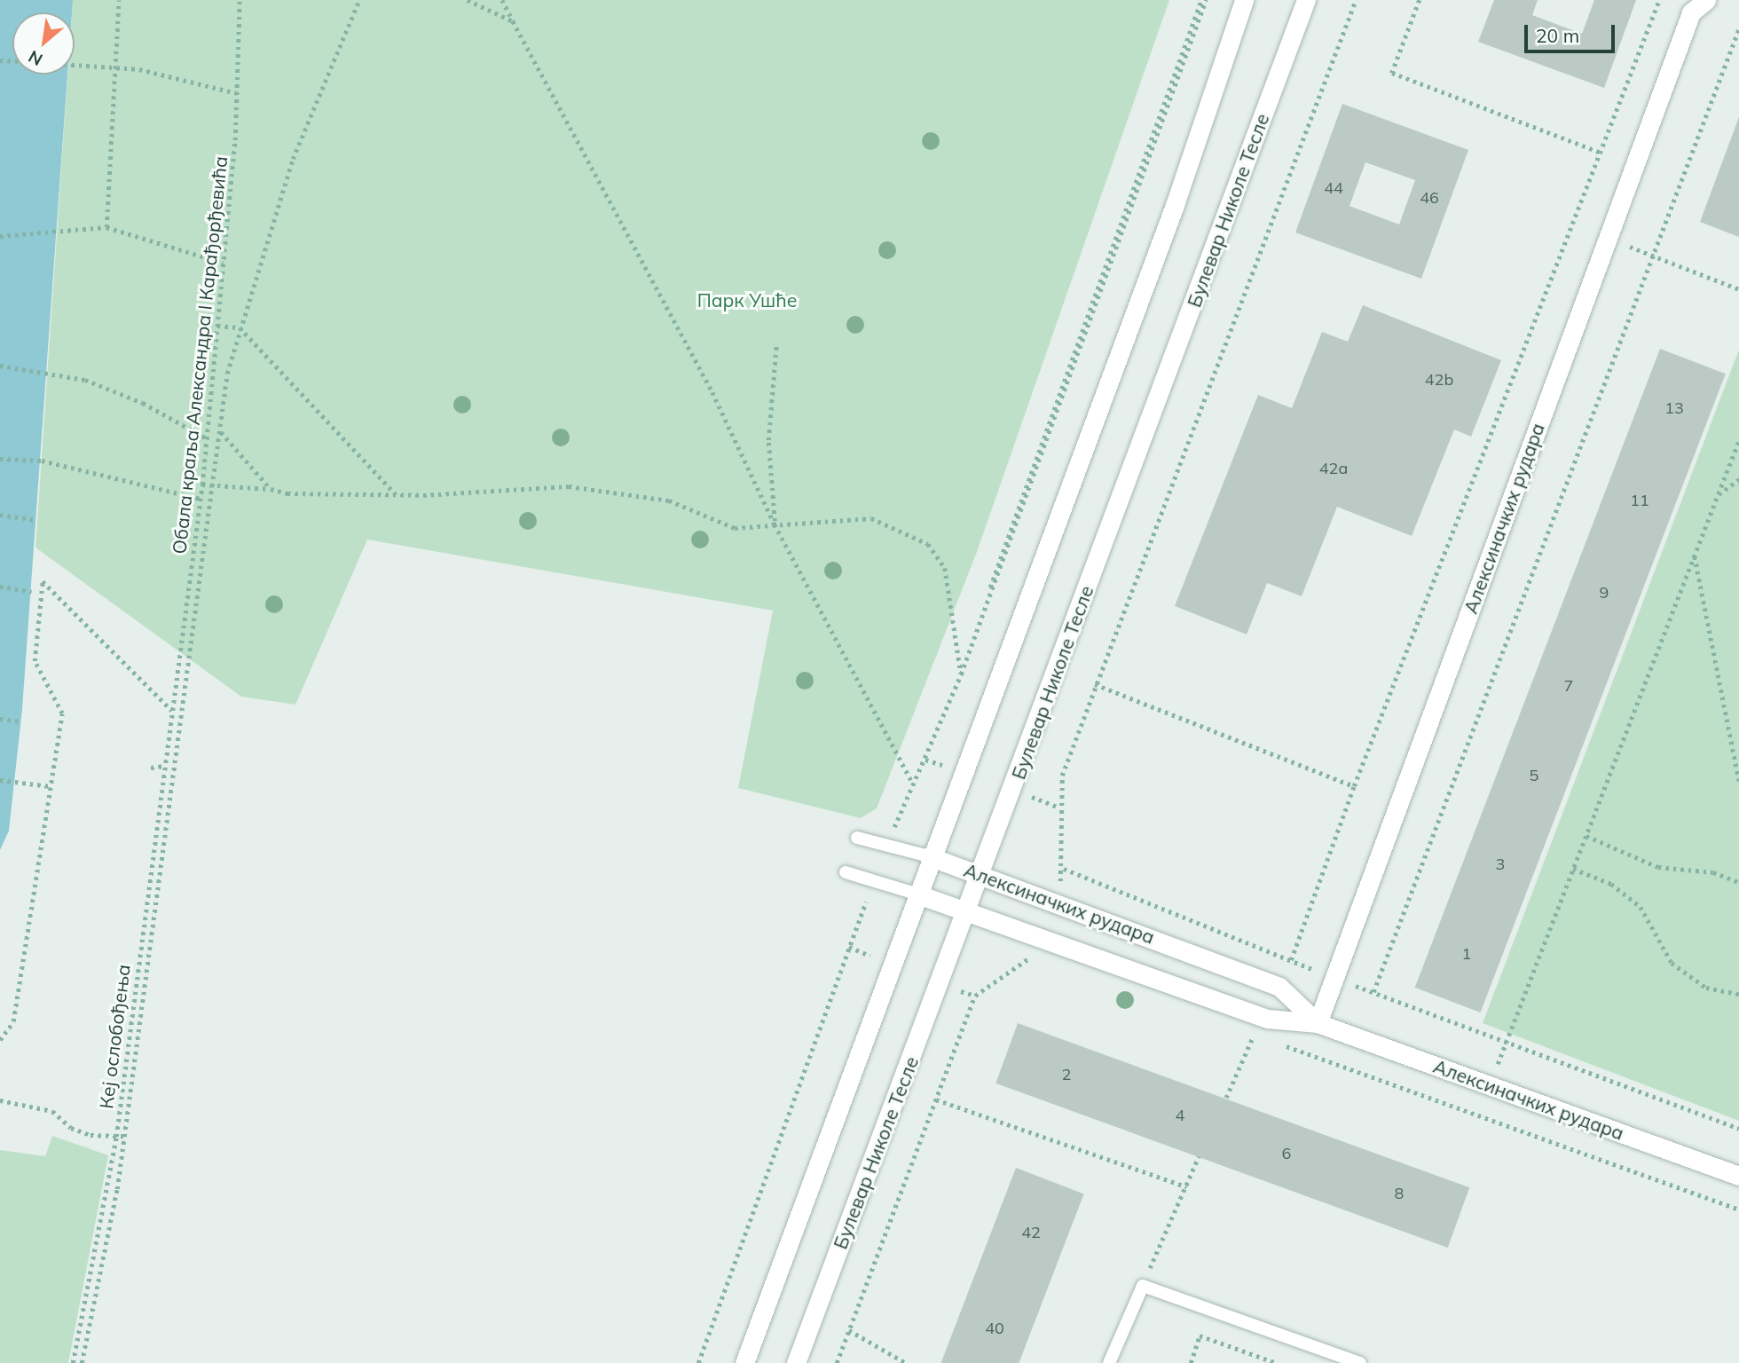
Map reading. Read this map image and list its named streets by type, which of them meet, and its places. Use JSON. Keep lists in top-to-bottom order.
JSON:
{
  "streets": {
    "main road": ["Булевар Николе Тесле", "Алексиначких рудара"],
    "path": ["Обала краља Александра I Карађорђевића", "Кеј ослобођења"]
  },
  "crossings": [
    ["Булевар Николе Тесле", "Алексиначких рудара"],
    ["Обала краља Александра I Карађорђевића", "Кеј ослобођења"]
  ],
  "parks": ["Парк Ушће"],
  "house_numbers": [
    "44",
    "46",
    "42b",
    "13",
    "42a",
    "11",
    "9",
    "7",
    "5",
    "3",
    "1",
    "2",
    "4",
    "6",
    "8",
    "42",
    "40"
  ],
  "scale_bar": "20 m",
  "north": "bottom left"
}
